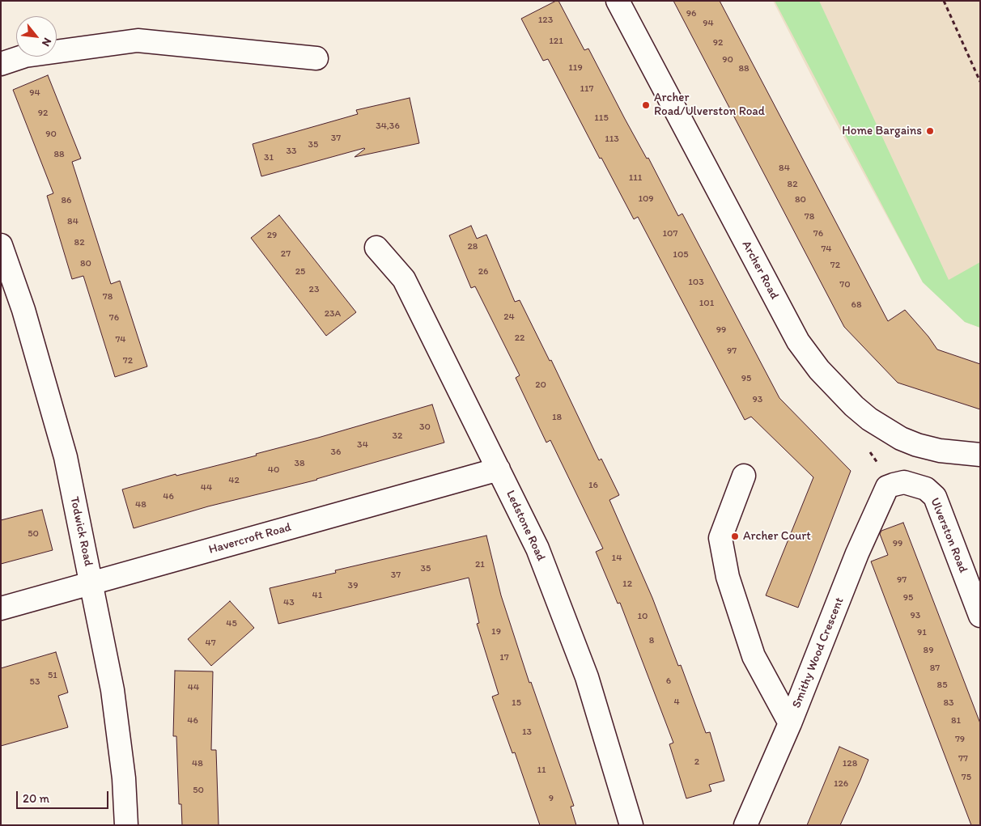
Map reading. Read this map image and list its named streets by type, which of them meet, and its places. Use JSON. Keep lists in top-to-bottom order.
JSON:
{
  "streets": {
    "street": [
      "Archer Road",
      "Ledstone Road",
      "Todwick Road",
      "Ulverston Road",
      "Havercroft Road",
      "Smithy Wood Crescent"
    ]
  },
  "crossings": [
    ["Ledstone Road", "Havercroft Road"],
    ["Todwick Road", "Havercroft Road"],
    ["Ulverston Road", "Smithy Wood Crescent"]
  ],
  "places": ["Archer Road/Ulverston Road", "Home Bargains", "Archer Court"],
  "house_numbers": [
    "96",
    "123",
    "94",
    "121",
    "92",
    "90",
    "119",
    "88",
    "117",
    "94",
    "92",
    "115",
    "34,36",
    "90",
    "37",
    "113",
    "35",
    "33",
    "88",
    "31",
    "84",
    "111",
    "82",
    "109",
    "80",
    "86",
    "78",
    "84",
    "107",
    "76",
    "29",
    "82",
    "28",
    "74",
    "27",
    "105",
    "80",
    "72",
    "25",
    "26",
    "103",
    "70",
    "23",
    "78",
    "101",
    "68",
    "23A",
    "24",
    "76",
    "99",
    "22",
    "74",
    "97",
    "72",
    "95",
    "20",
    "93",
    "18",
    "30",
    "32",
    "34",
    "36",
    "38",
    "40",
    "42",
    "16",
    "44",
    "46",
    "48",
    "50",
    "99",
    "14",
    "21",
    "35",
    "37",
    "97",
    "12",
    "39",
    "41",
    "95",
    "43",
    "93",
    "10",
    "45",
    "19",
    "91",
    "8",
    "47",
    "89",
    "17",
    "87",
    "51",
    "6",
    "53",
    "85",
    "44",
    "4",
    "15",
    "83",
    "46",
    "81",
    "13",
    "79",
    "77",
    "2",
    "48",
    "128",
    "11",
    "75",
    "126",
    "50",
    "9"
  ],
  "scale_bar": "20 m",
  "north": "bottom right"
}
